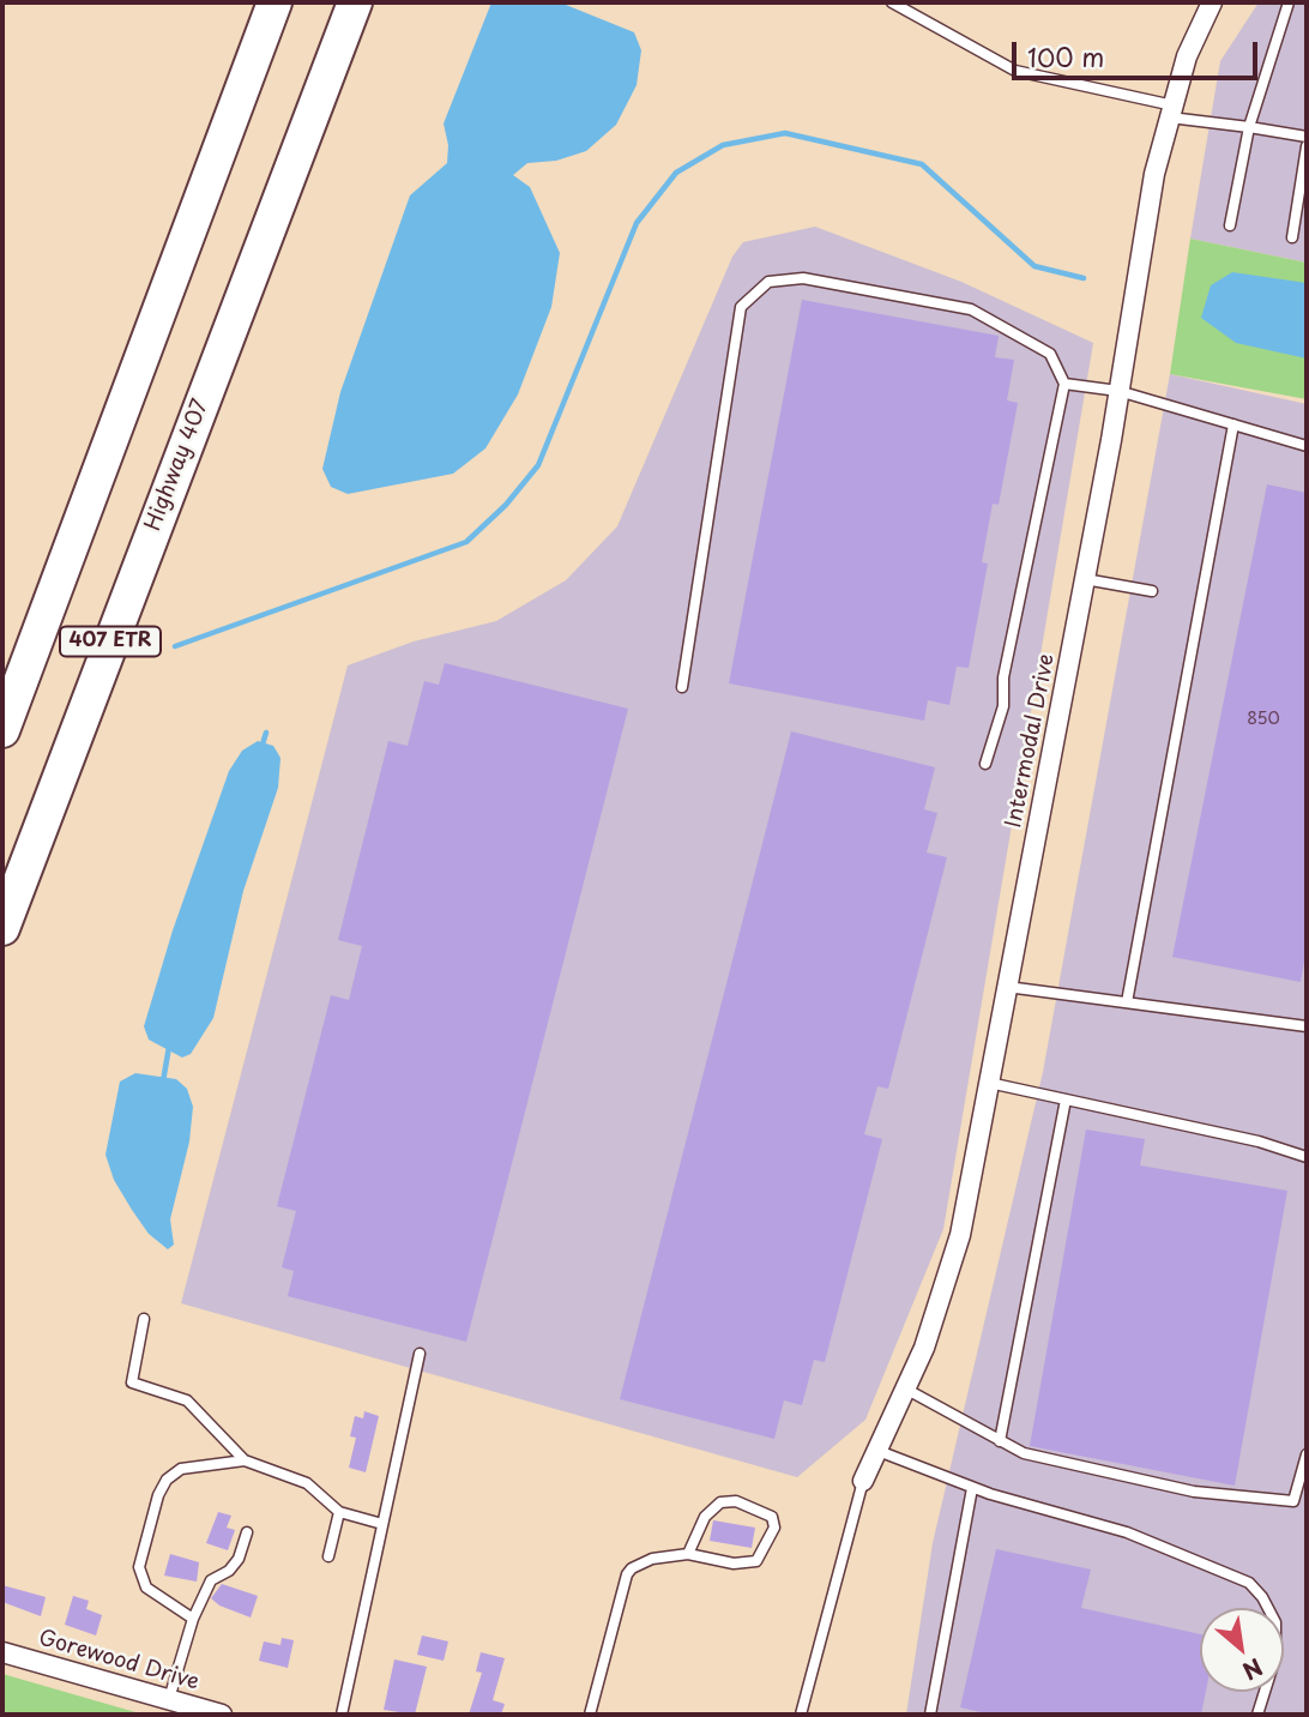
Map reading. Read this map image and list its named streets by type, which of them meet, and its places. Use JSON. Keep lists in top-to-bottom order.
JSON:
{
  "streets": {
    "highway": ["Highway 407", "407 ETR"],
    "street": ["Intermodal Drive", "Gorewood Drive"]
  },
  "house_numbers": ["850"],
  "scale_bar": "100 m",
  "north": "bottom right"
}
